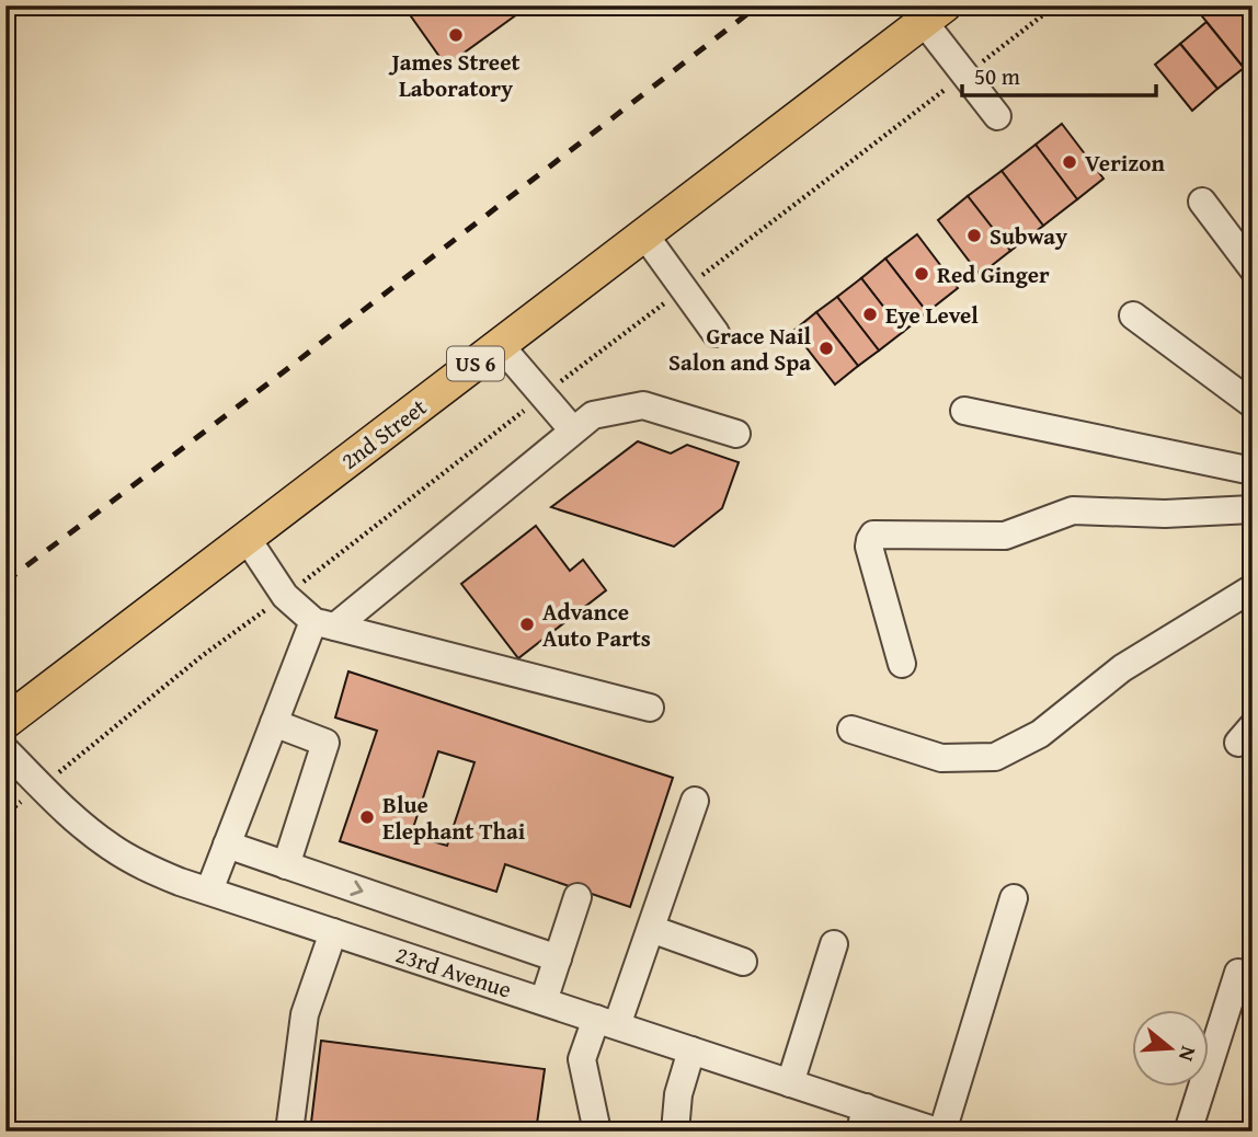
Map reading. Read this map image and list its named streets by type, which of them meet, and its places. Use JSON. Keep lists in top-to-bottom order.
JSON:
{
  "streets": {
    "main road": ["US 6", "2nd Street"],
    "street": ["23rd Avenue"]
  },
  "places": [
    "James Street Laboratory",
    "Verizon",
    "Subway",
    "Red Ginger",
    "Eye Level",
    "Grace Nail Salon and Spa",
    "Advance Auto Parts",
    "Blue Elephant Thai"
  ],
  "scale_bar": "50 m",
  "north": "right"
}
